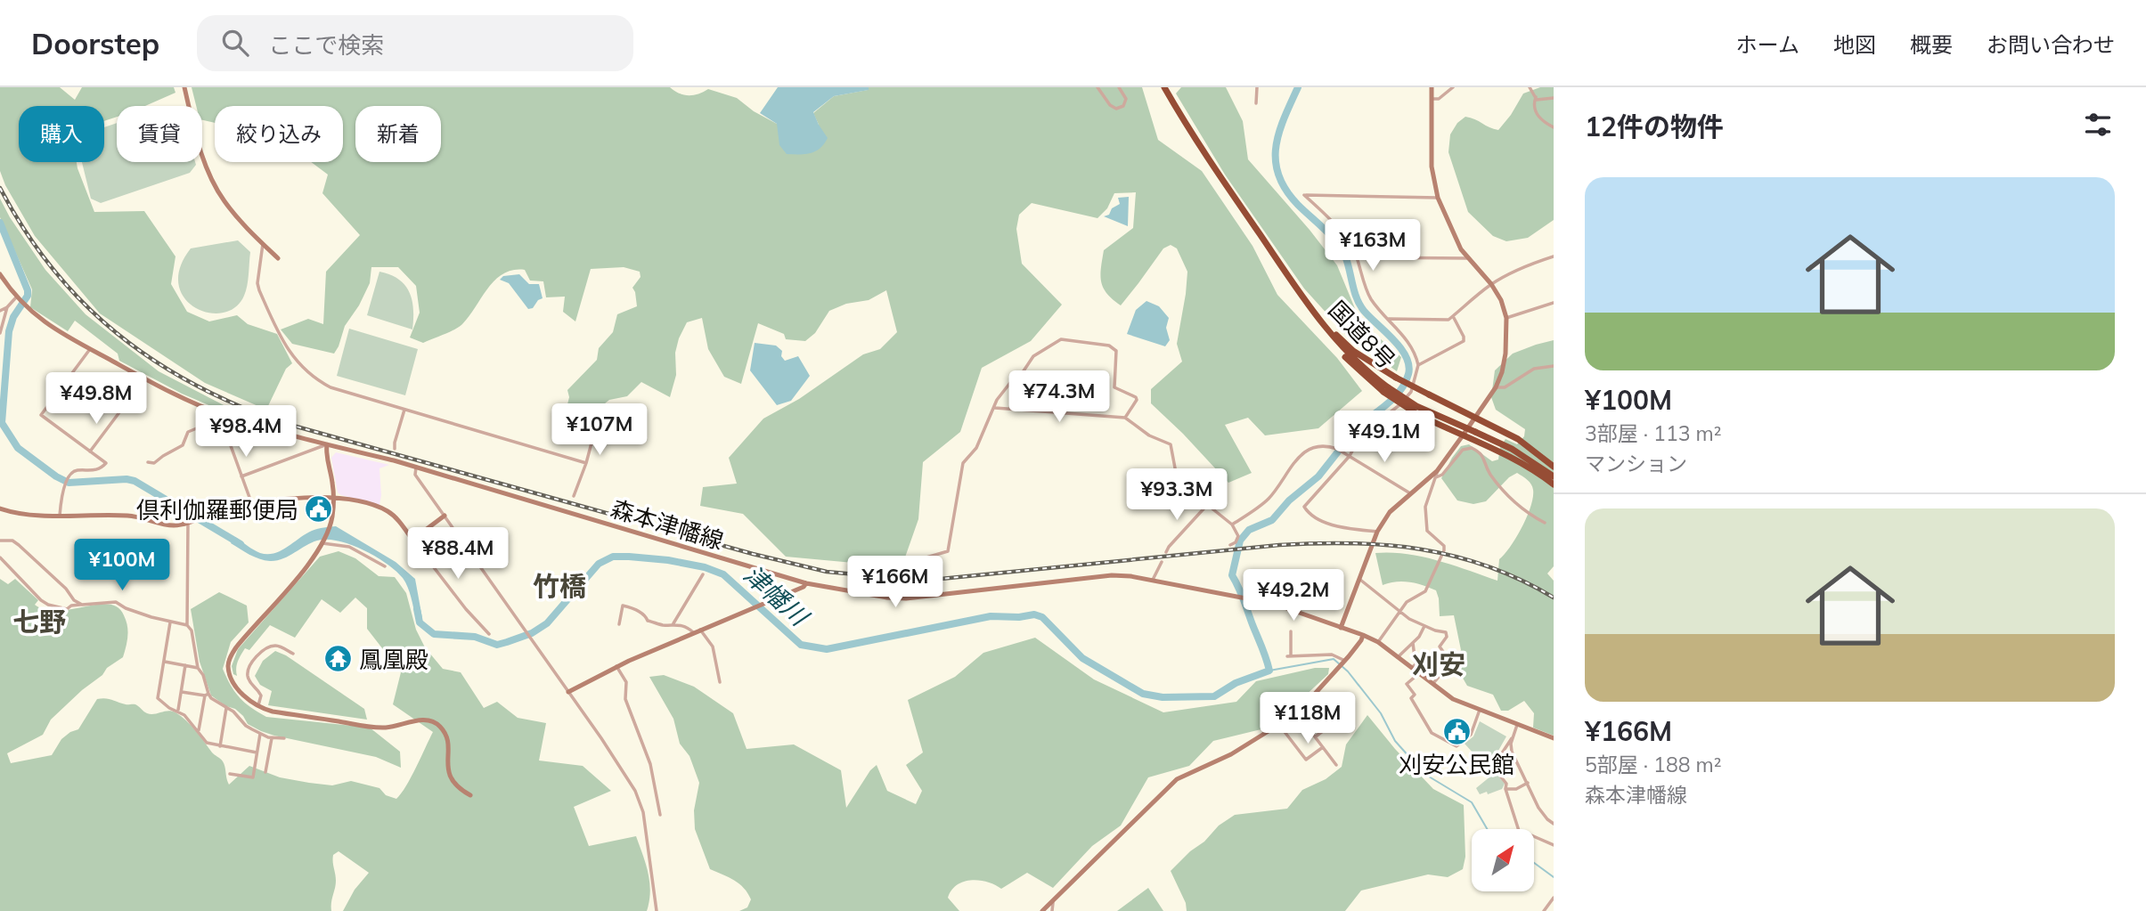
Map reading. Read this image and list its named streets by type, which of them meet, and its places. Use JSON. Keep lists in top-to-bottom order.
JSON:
{
  "streets": {
    "highway": ["国道8号"],
    "main road": ["森本津幡線"]
  },
  "districts": ["竹橋", "七野", "刈安"],
  "water": ["津幡川"],
  "places": {
    "public building": ["倶利伽羅郵便局", "刈安公民館"],
    "temple": ["鳳凰殿"]
  },
  "north": "top right",
  "page": {
    "header": "Doorstep",
    "search": "ここで検索",
    "nav": [
      "ホーム",
      "地図",
      "概要",
      "お問い合わせ"
    ],
    "heading": "12件の物件",
    "chip": [
      "購入",
      "賃貸",
      "絞り込み",
      "新着"
    ],
    "list": [
      {
        "name": "¥100M",
        "note": "3部屋 · 113 m² · マンション"
      },
      {
        "name": "¥166M",
        "note": "5部屋 · 188 m² · 森本津幡線"
      }
    ],
    "price": [
      "¥163M",
      "¥74.3M",
      "¥49.8M",
      "¥107M",
      "¥98.4M",
      "¥49.1M",
      "¥93.3M",
      "¥88.4M",
      "¥100M",
      "¥166M",
      "¥49.2M",
      "¥118M"
    ]
  }
}
